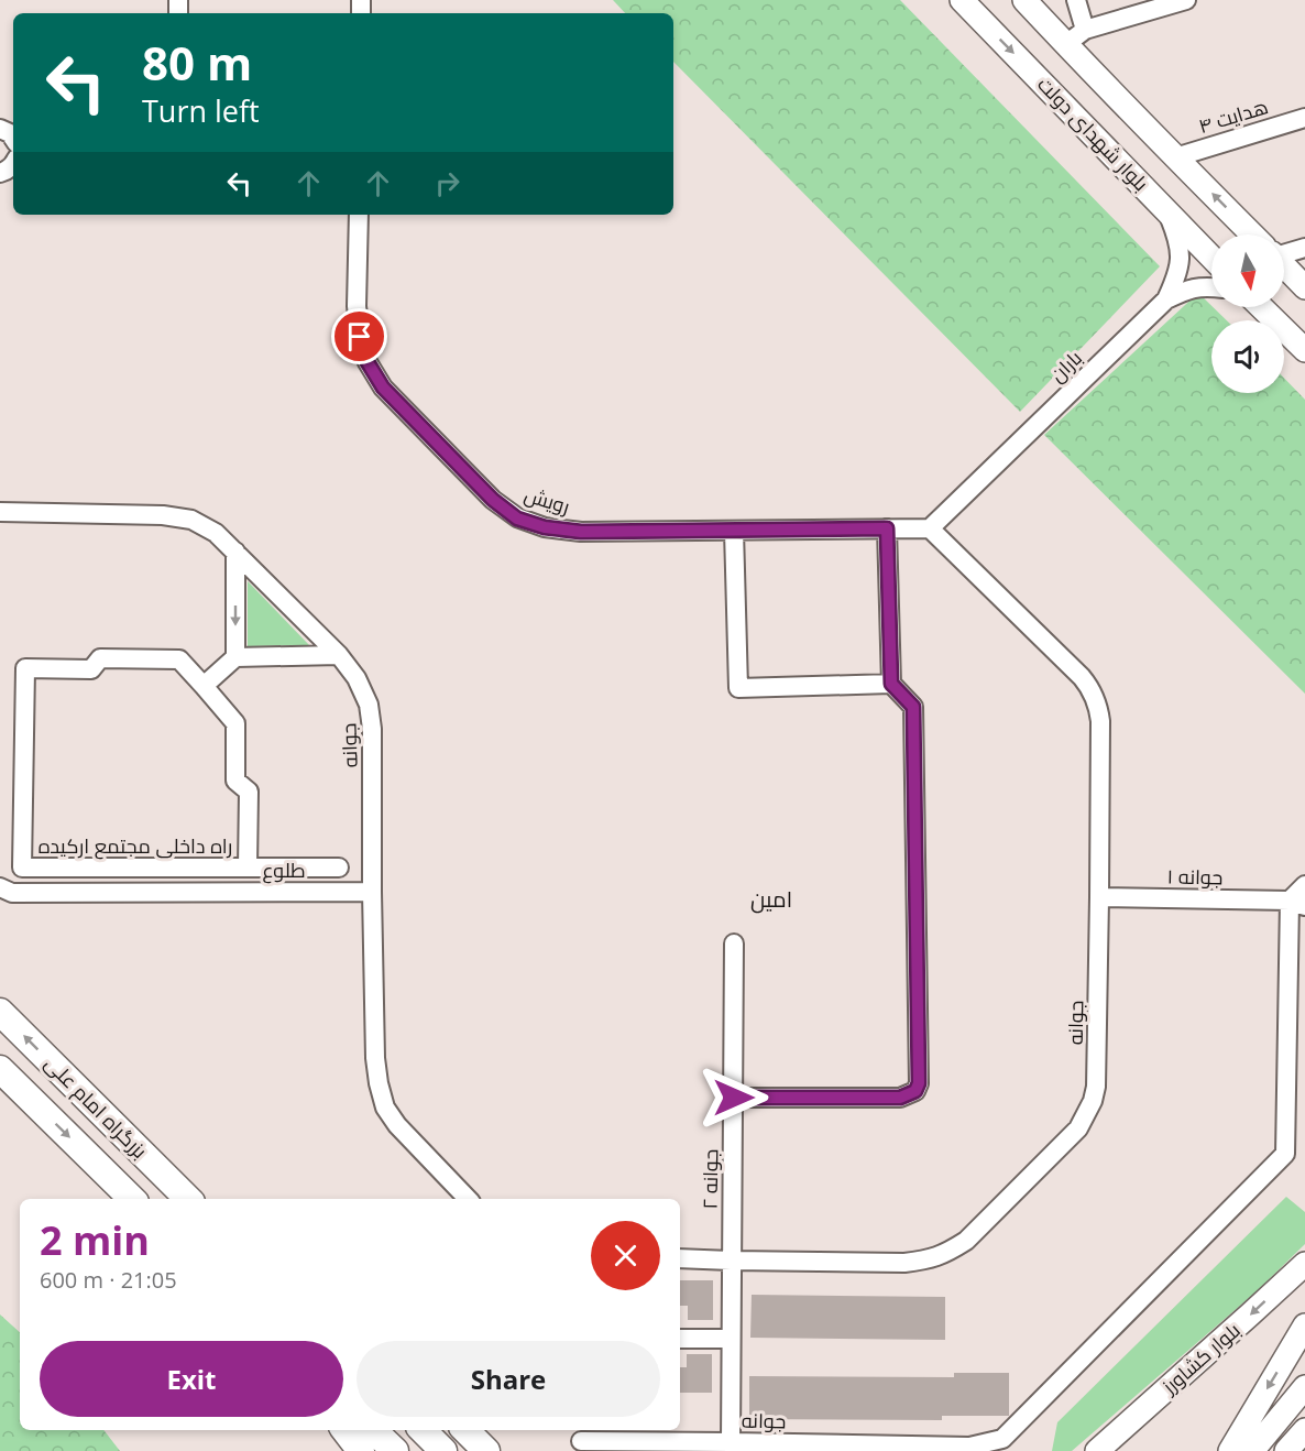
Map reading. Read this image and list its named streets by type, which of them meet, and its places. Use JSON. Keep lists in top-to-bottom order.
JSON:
{
  "streets": {
    "highway": ["بزرگراه امام علی"],
    "main road": ["بلوار شهدای دولت", "بلوار کشاورز"],
    "street": [
      "هدایت ۴",
      "باران",
      "رویش",
      "جوانه",
      "راه داخلی مجتمع ارکیده",
      "طلوع",
      "جوانه ۱",
      "جوانه ۲"
    ]
  },
  "crossings": [
    ["بلوار شهدای دولت", "باران"],
    ["باران", "رویش"],
    ["باران", "جوانه"],
    ["رویش", "جوانه"],
    ["جوانه", "طلوع"],
    ["جوانه", "جوانه ۱"],
    ["جوانه", "جوانه ۲"]
  ],
  "districts": ["امین"],
  "north": "bottom",
  "page": {
    "turn": ["80 m", "Turn left"],
    "heading": ["2 min", "600 m · 21:05"],
    "buttons": ["Exit", "Share"]
  }
}
